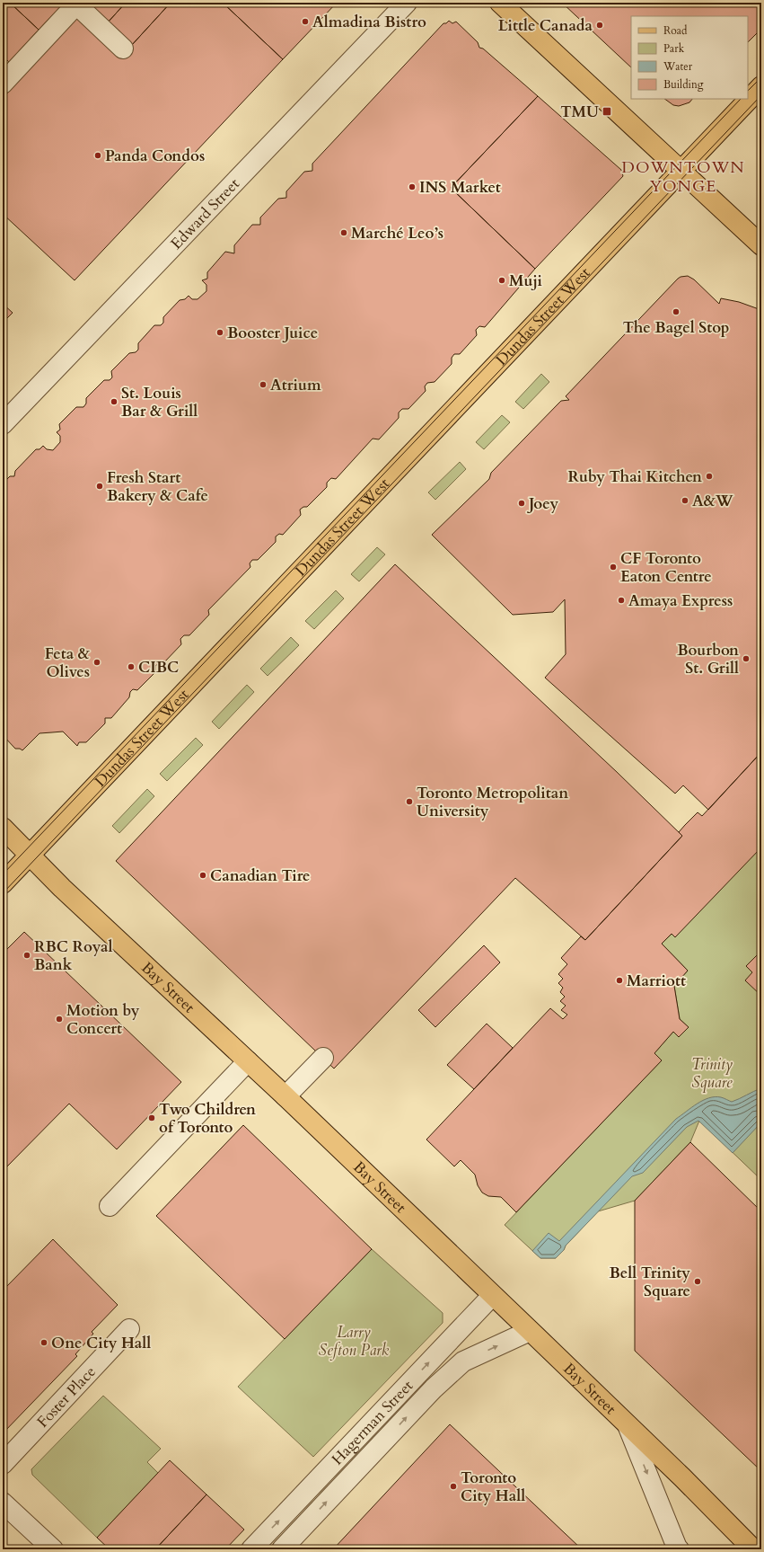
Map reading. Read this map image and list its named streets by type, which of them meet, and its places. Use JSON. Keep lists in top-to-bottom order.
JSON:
{
  "streets": {
    "main road": ["Dundas Street West", "Bay Street"],
    "street": ["Edward Street", "Foster Place", "Hagerman Street"]
  },
  "crossings": [
    ["Dundas Street West", "Bay Street"],
    ["Bay Street", "Hagerman Street"]
  ],
  "districts": ["DOWNTOWN YONGE"],
  "parks": ["Trinity Square", "Larry Sefton Park"],
  "places": {
    "other": [
      "Almadina Bistro",
      "Little Canada",
      "Panda Condos",
      "INS Market",
      "Marché Leo’s",
      "Muji",
      "The Bagel Stop",
      "Booster Juice",
      "Atrium",
      "St. Louis Bar & Grill",
      "Ruby Thai Kitchen",
      "Fresh Start Bakery & Cafe",
      "A&W",
      "Joey",
      "CF Toronto Eaton Centre",
      "Amaya Express",
      "Bourbon St. Grill",
      "Feta & Olives",
      "CIBC",
      "Toronto Metropolitan University",
      "Canadian Tire",
      "RBC Royal Bank",
      "Marriott",
      "Motion by Concert",
      "Two Children of Toronto",
      "Bell Trinity Square",
      "One City Hall",
      "Toronto City Hall"
    ],
    "transit": ["TMU"]
  },
  "legend": [
    "Road",
    "Park",
    "Water",
    "Building"
  ]
}
